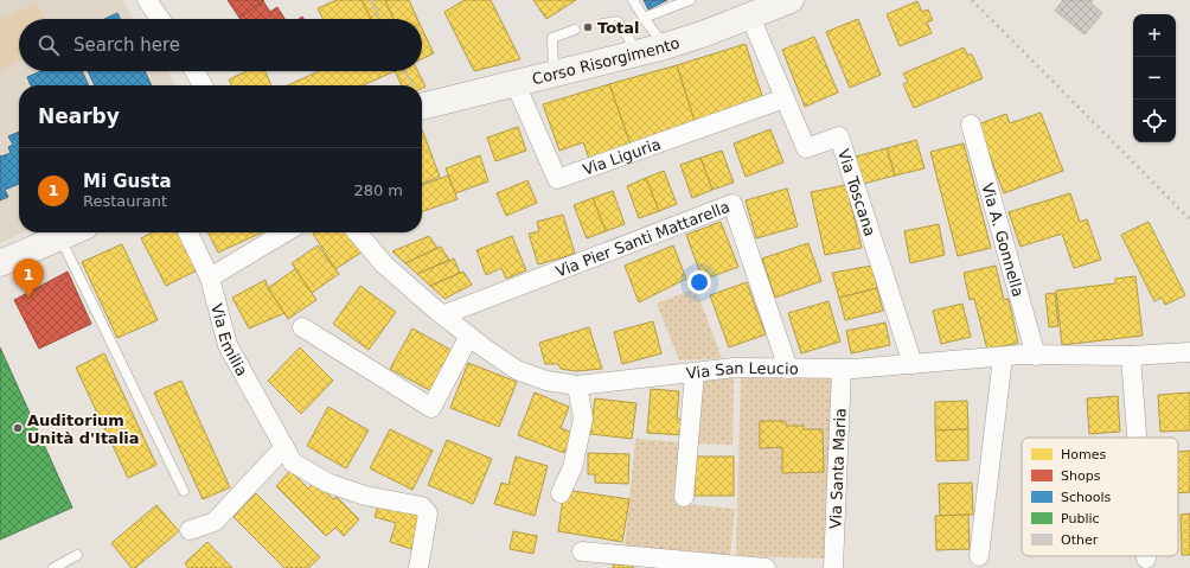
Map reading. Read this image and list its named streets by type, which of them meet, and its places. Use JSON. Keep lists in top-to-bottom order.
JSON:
{
  "streets": {
    "street": [
      "Corso Risorgimento",
      "Via Liguria",
      "Via Toscana",
      "Via A. Gonnella",
      "Via Pier Santi Mattarella",
      "Via Emilia",
      "Via San Leucio",
      "Via Santa Maria"
    ]
  },
  "crossings": [
    ["Corso Risorgimento", "Via Liguria"],
    ["Corso Risorgimento", "Via Toscana"],
    ["Via Liguria", "Via Toscana"],
    ["Via Toscana", "Via San Leucio"],
    ["Via A. Gonnella", "Via San Leucio"],
    ["Via Pier Santi Mattarella", "Via San Leucio"],
    ["Via San Leucio", "Via Santa Maria"]
  ],
  "places": ["Total", "Auditorium Unità d'Italia"],
  "legend": [
    "Homes",
    "Shops",
    "Schools",
    "Public",
    "Other"
  ],
  "page": {
    "map_buttons": ["+", "−"],
    "search": "Search here",
    "heading": "Nearby",
    "list": [
      {
        "mark": "1",
        "name": "Mi Gusta",
        "note": "Restaurant",
        "value": "280 m"
      }
    ],
    "pins": "1"
  }
}
